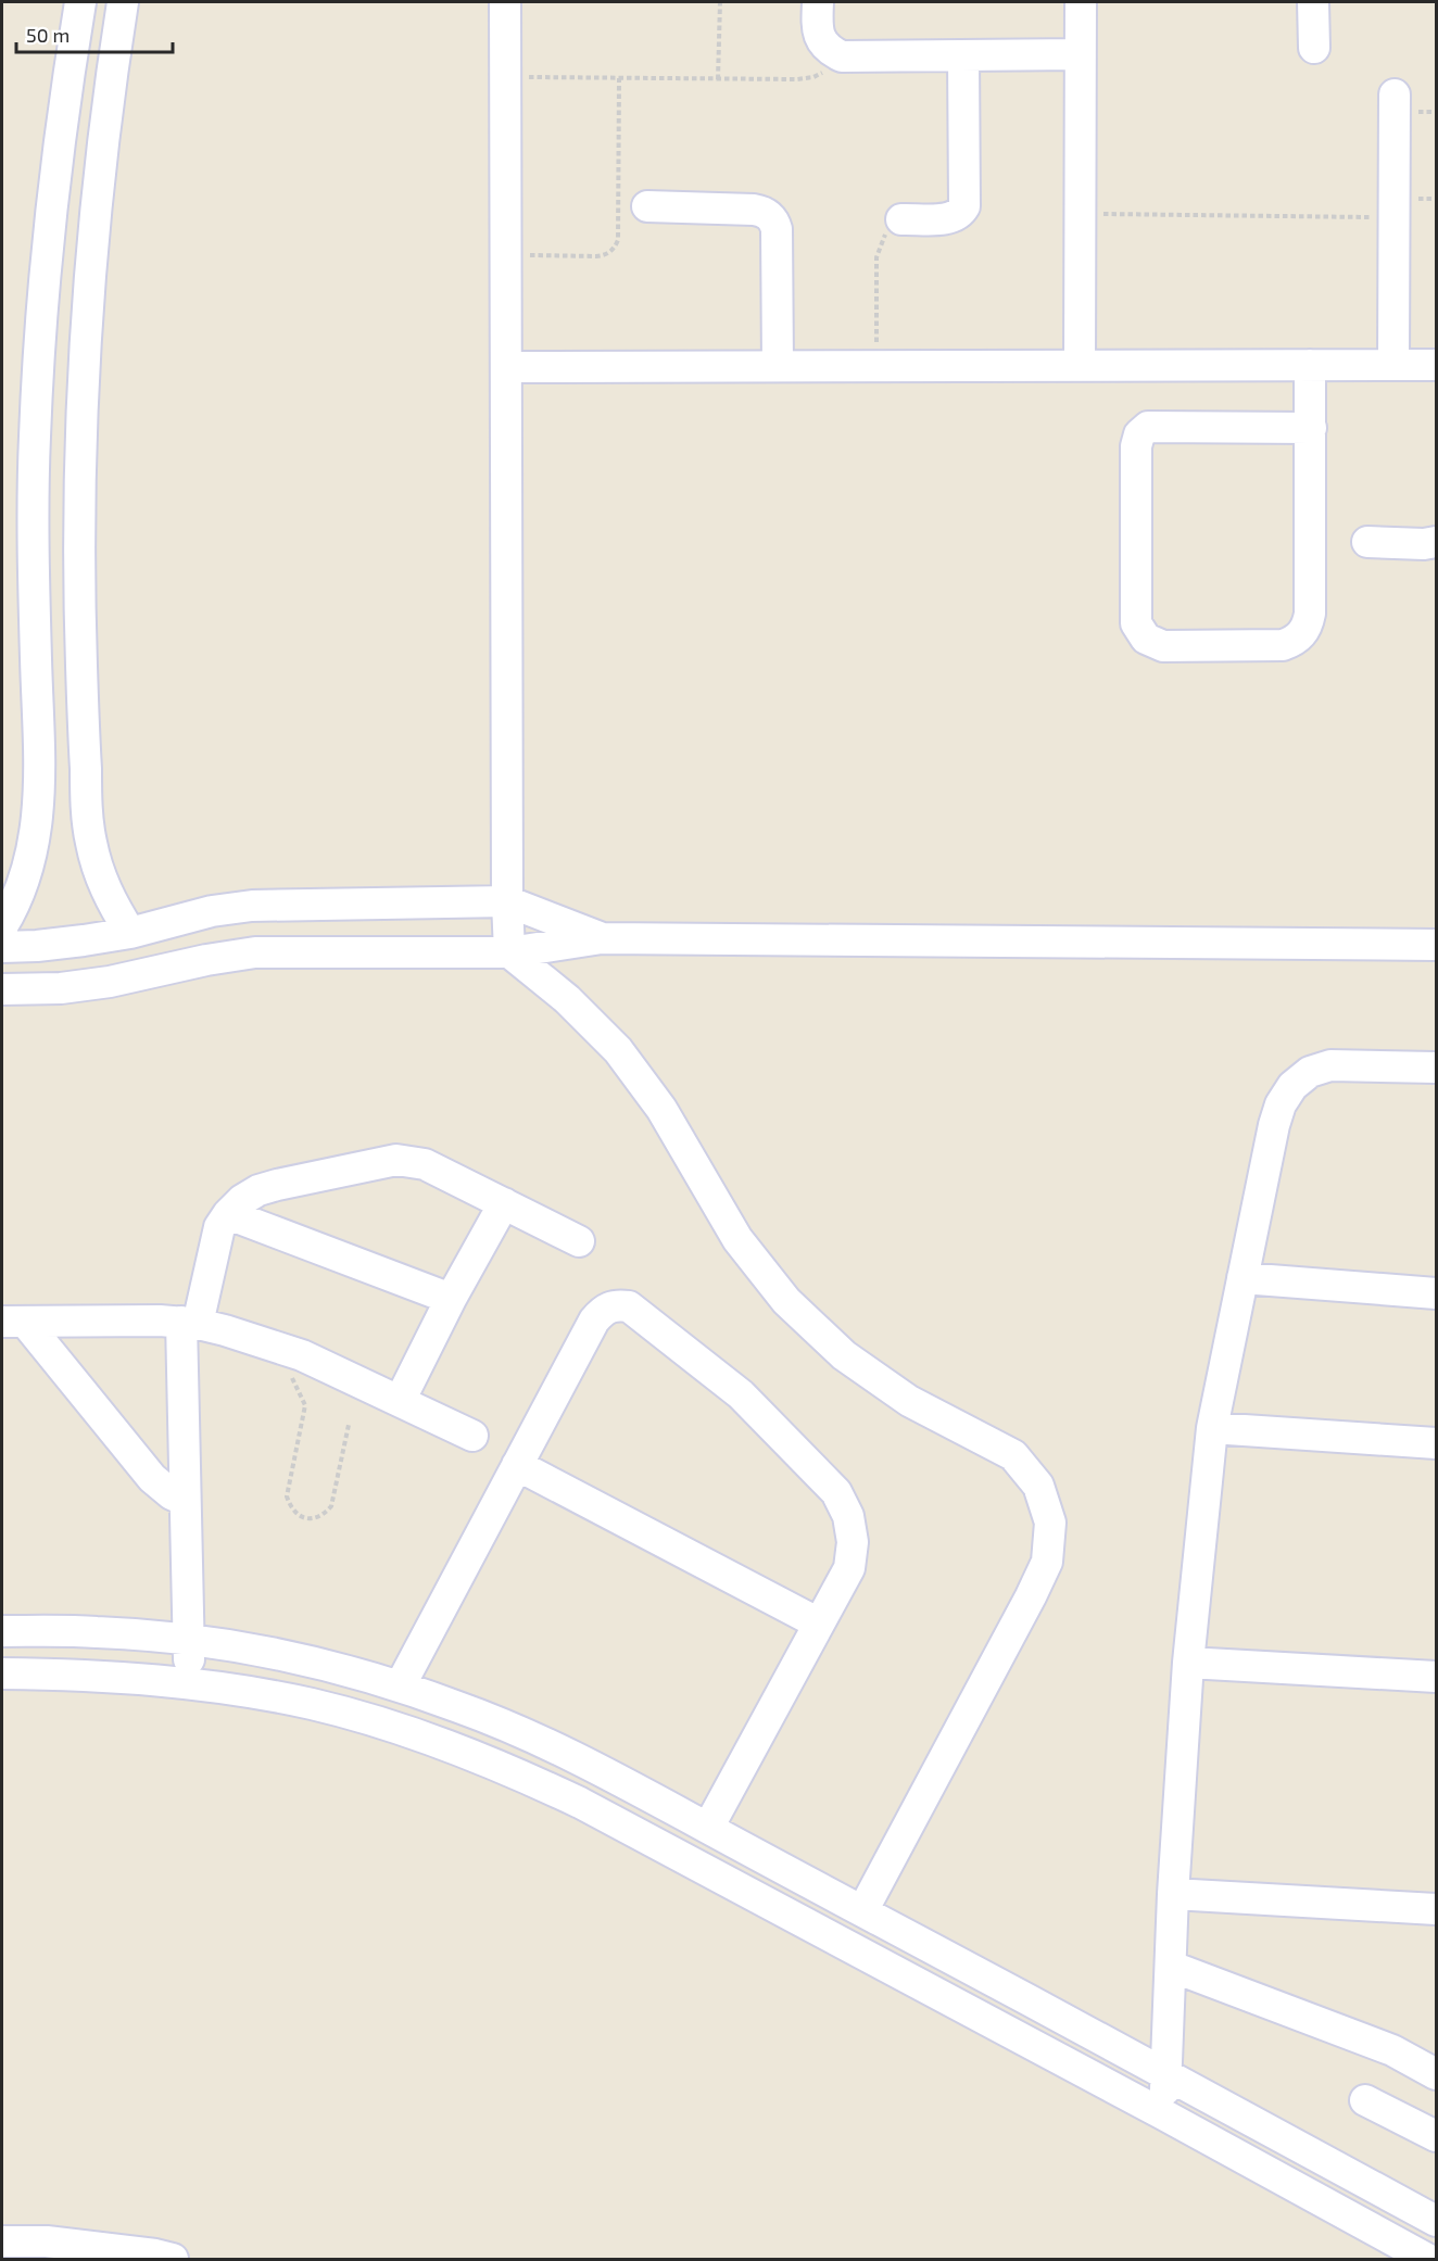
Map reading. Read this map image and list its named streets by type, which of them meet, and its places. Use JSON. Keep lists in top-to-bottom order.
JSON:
{
  "scale_bar": "50 m"
}
